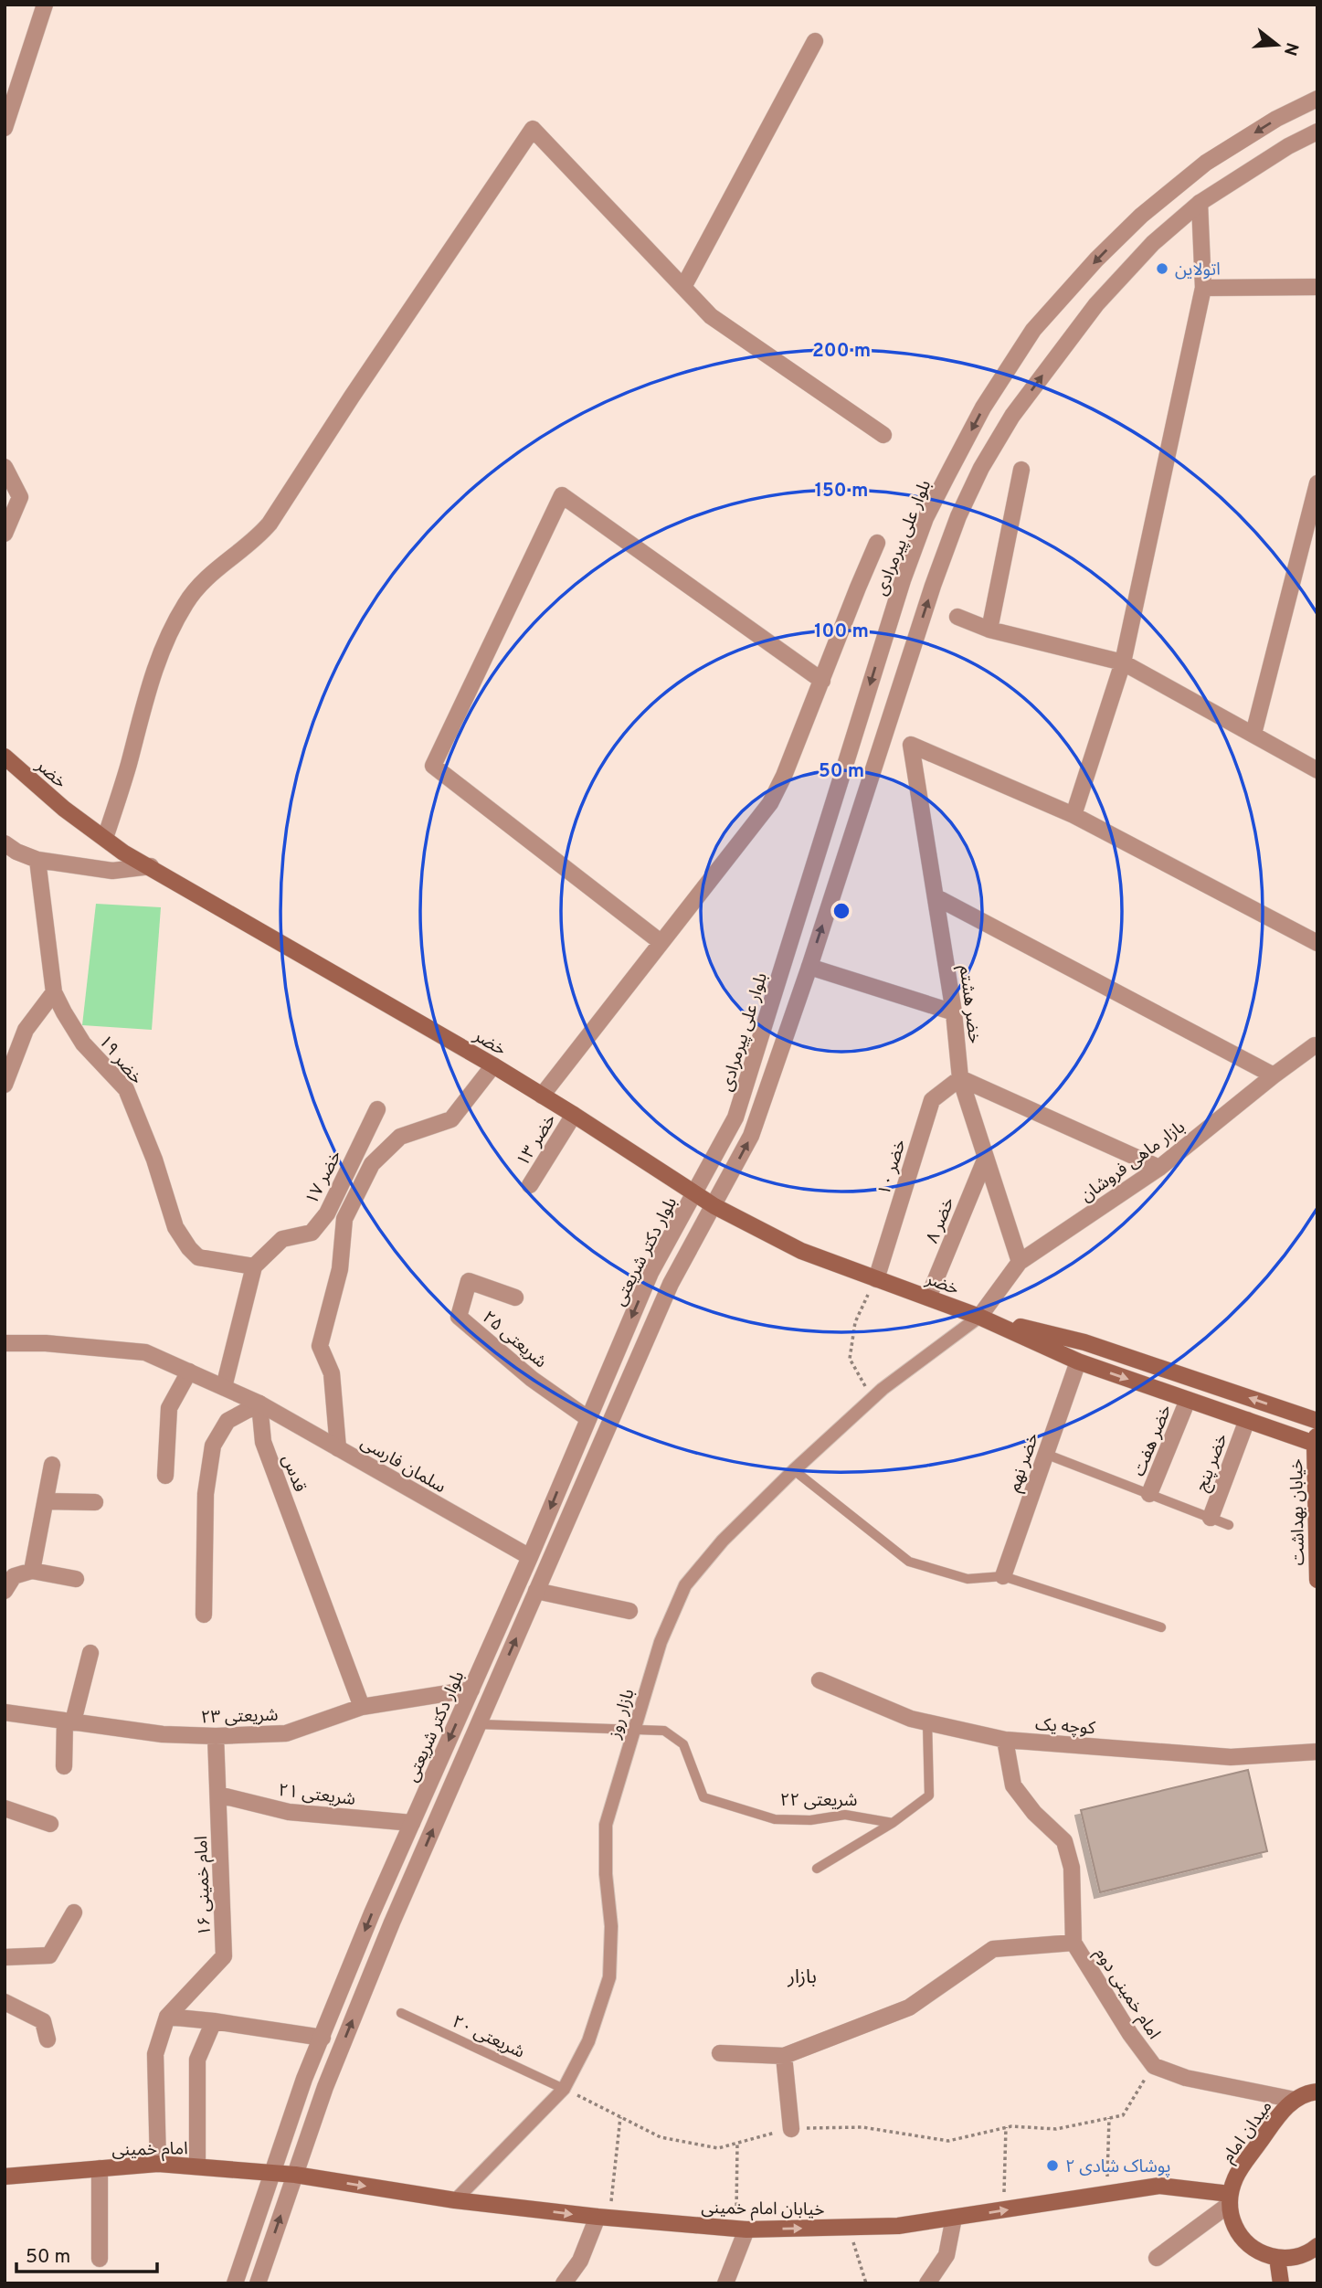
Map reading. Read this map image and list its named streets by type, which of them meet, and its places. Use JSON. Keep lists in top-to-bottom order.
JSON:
{
  "streets": {
    "main road": [
      "خضر",
      "خیابان بهداشت",
      "میدان امام",
      "امام خمینی",
      "خیابان امام خمینی"
    ],
    "street": [
      "بلوار علی پیرمرادی",
      "خضر هشتم",
      "خضر ۱۹",
      "خضر ۱۳",
      "بازار ماهی فروشان",
      "خضر ۱۰",
      "خضر ۱۷",
      "خضر ۸",
      "بلوار دکتر شریعتی",
      "شریعتی ۲۵",
      "خضر هفت",
      "خضر نهم",
      "خضر پنج",
      "سلمان فارسی",
      "قدس",
      "بازار روز",
      "شریعتی ۲۳",
      "کوچه یک",
      "شریعتی ۲۱",
      "امام خمینی ۱۶",
      "امام خمینی دوم"
    ],
    "lane": ["شریعتی ۲۲", "شریعتی ۲۰"]
  },
  "crossings": [
    ["بلوار علی پیرمرادی", "خضر"],
    ["بلوار علی پیرمرادی", "بلوار دکتر شریعتی"],
    ["خضر", "خضر ۱۳"],
    ["خضر", "بازار ماهی فروشان"],
    ["خضر", "خضر ۱۰"],
    ["خضر", "خضر ۸"],
    ["خضر", "بلوار دکتر شریعتی"],
    ["خضر", "خضر هفت"],
    ["خضر", "خضر نهم"],
    ["خضر", "خضر پنج"],
    ["خضر", "خیابان بهداشت"],
    ["خضر", "بازار روز"],
    ["خضر هشتم", "بازار ماهی فروشان"],
    ["خضر هشتم", "خضر ۱۰"],
    ["خضر هشتم", "خضر ۸"],
    ["خضر ۱۹", "خضر ۱۷"],
    ["بازار ماهی فروشان", "بازار روز"],
    ["بلوار دکتر شریعتی", "شریعتی ۲۵"],
    ["بلوار دکتر شریعتی", "سلمان فارسی"],
    ["بلوار دکتر شریعتی", "شریعتی ۲۳"],
    ["بلوار دکتر شریعتی", "شریعتی ۲۱"],
    ["بلوار دکتر شریعتی", "امام خمینی"],
    ["سلمان فارسی", "قدس"],
    ["قدس", "شریعتی ۲۳"],
    ["بازار روز", "شریعتی ۲۲"],
    ["بازار روز", "شریعتی ۲۰"],
    ["بازار روز", "خیابان امام خمینی"],
    ["شریعتی ۲۳", "امام خمینی ۱۶"],
    ["کوچه یک", "امام خمینی دوم"],
    ["شریعتی ۲۱", "امام خمینی ۱۶"],
    ["امام خمینی ۱۶", "امام خمینی"],
    ["امام خمینی دوم", "میدان امام"],
    ["میدان امام", "خیابان امام خمینی"],
    ["امام خمینی", "خیابان امام خمینی"]
  ],
  "one_way": ["خیابان امام خمینی"],
  "districts": ["بازار"],
  "places": ["اتولاین", "پوشاک شادی ۲"],
  "scale_bar": "50 m",
  "north": "right",
  "rings": [
    "200 m",
    "150 m",
    "100 m",
    "50 m"
  ]
}
